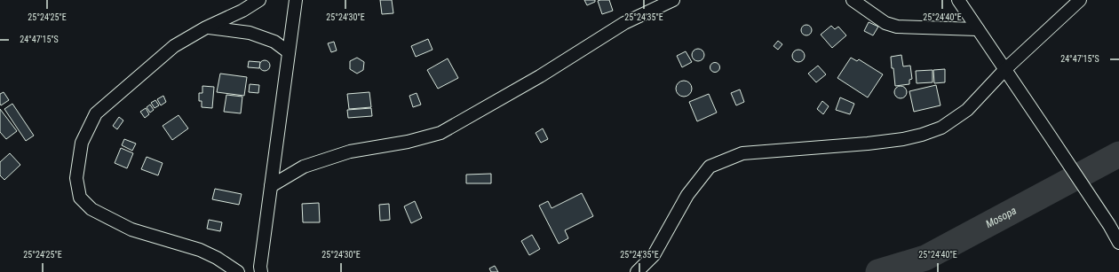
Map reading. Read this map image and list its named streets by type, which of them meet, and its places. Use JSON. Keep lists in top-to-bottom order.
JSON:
{
  "water": ["Mosopa"],
  "coordinates": [
    "25°24'25\"E",
    "25°24'30\"E",
    "25°24'35\"E",
    "25°24'40\"E",
    "24°47'15\"S"
  ]
}
